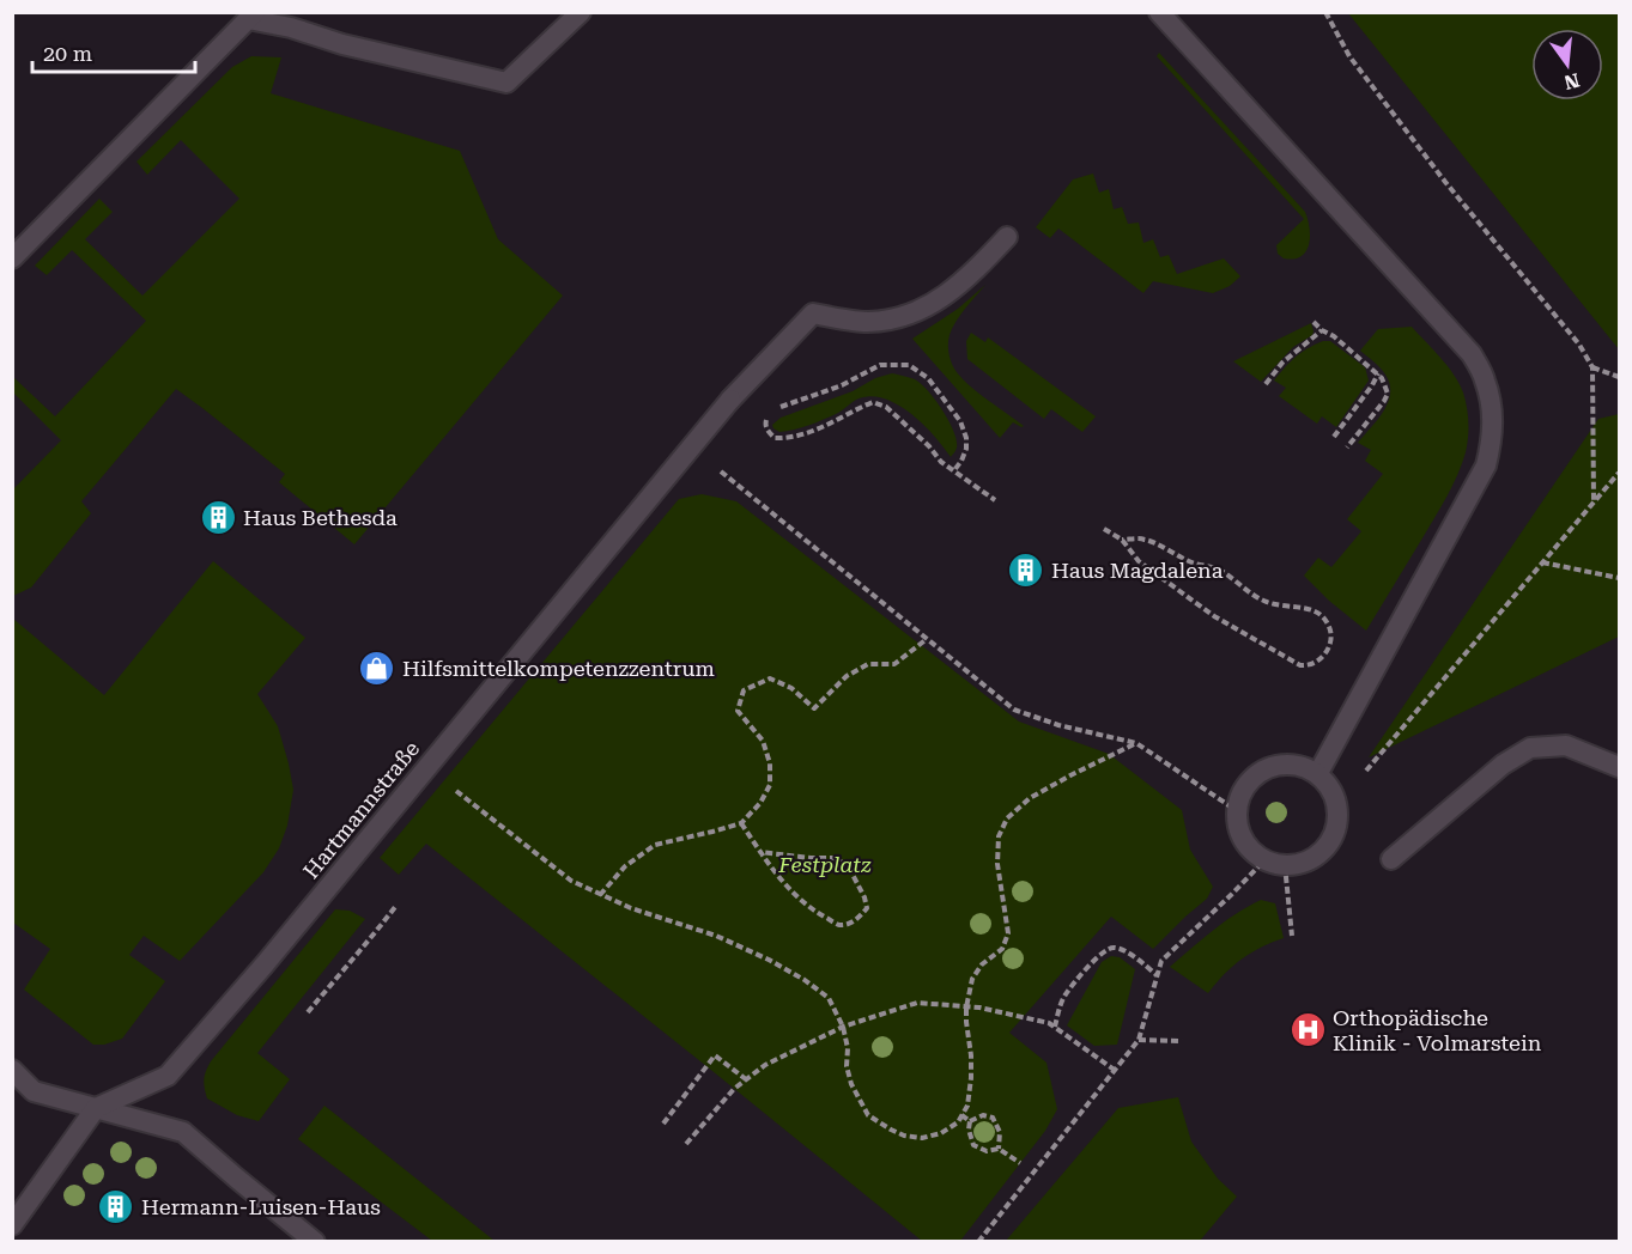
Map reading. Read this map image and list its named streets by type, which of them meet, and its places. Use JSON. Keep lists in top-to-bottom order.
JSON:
{
  "streets": {
    "street": ["Hartmannstraße"]
  },
  "parks": ["Festplatz"],
  "places": {
    "building": ["Haus Bethesda", "Haus Magdalena", "Hermann-Luisen-Haus"],
    "shop": ["Hilfsmittelkompetenzzentrum"],
    "hospital": ["Orthopädische Klinik - Volmarstein"]
  },
  "scale_bar": "20 m",
  "north": "bottom"
}
